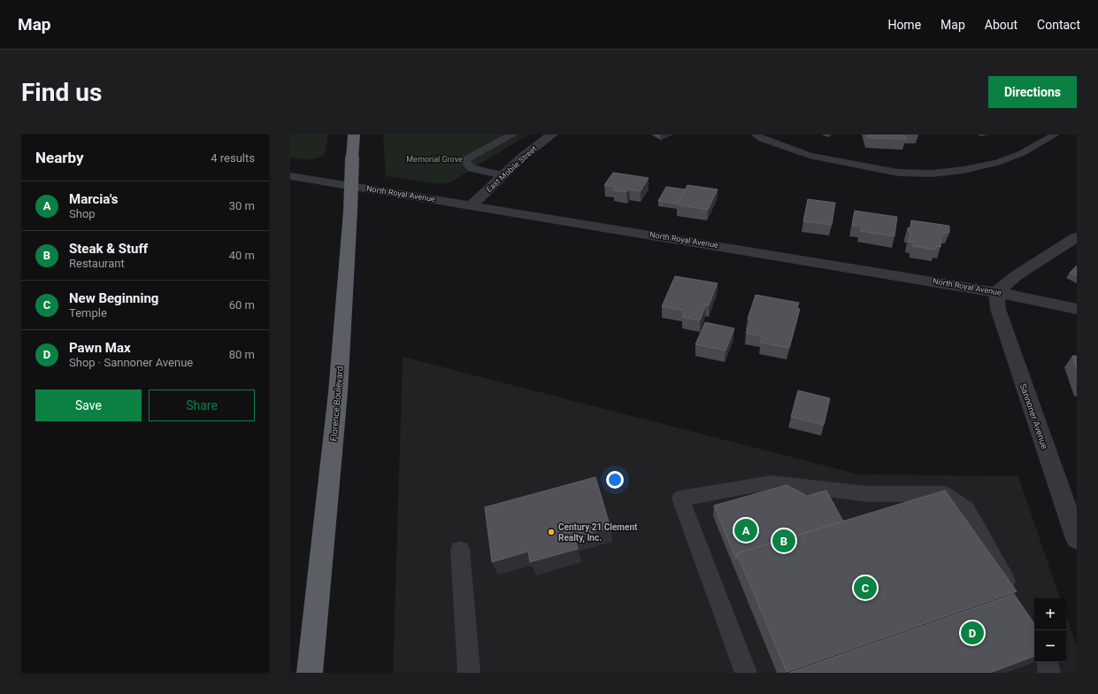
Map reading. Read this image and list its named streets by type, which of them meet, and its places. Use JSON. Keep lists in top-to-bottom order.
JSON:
{
  "streets": {
    "highway": ["Florence Boulevard"],
    "street": ["East Mobile Street", "North Royal Avenue", "Sannoner Avenue"]
  },
  "crossings": [
    ["East Mobile Street", "North Royal Avenue"],
    ["North Royal Avenue", "Sannoner Avenue"]
  ],
  "parks": ["Memorial Grove"],
  "places": ["Century 21 Clement Realty, Inc."],
  "page": {
    "header": "Map",
    "nav": [
      "Home",
      "Map",
      "About",
      "Contact"
    ],
    "buttons": [
      "Directions",
      ["Save", "Share"]
    ],
    "title": "Find us",
    "heading": ["Nearby", "4 results"],
    "list": [
      {
        "mark": "A",
        "name": "Marcia's",
        "note": "Shop",
        "value": "30 m"
      },
      {
        "mark": "B",
        "name": "Steak & Stuff",
        "note": "Restaurant",
        "value": "40 m"
      },
      {
        "mark": "C",
        "name": "New Beginning",
        "note": "Temple",
        "value": "60 m"
      },
      {
        "mark": "D",
        "name": "Pawn Max",
        "note": "Shop · Sannoner Avenue",
        "value": "80 m"
      }
    ],
    "pins": [
      "A",
      "B",
      "C",
      "D"
    ],
    "map_buttons": ["+", "−"]
  }
}
